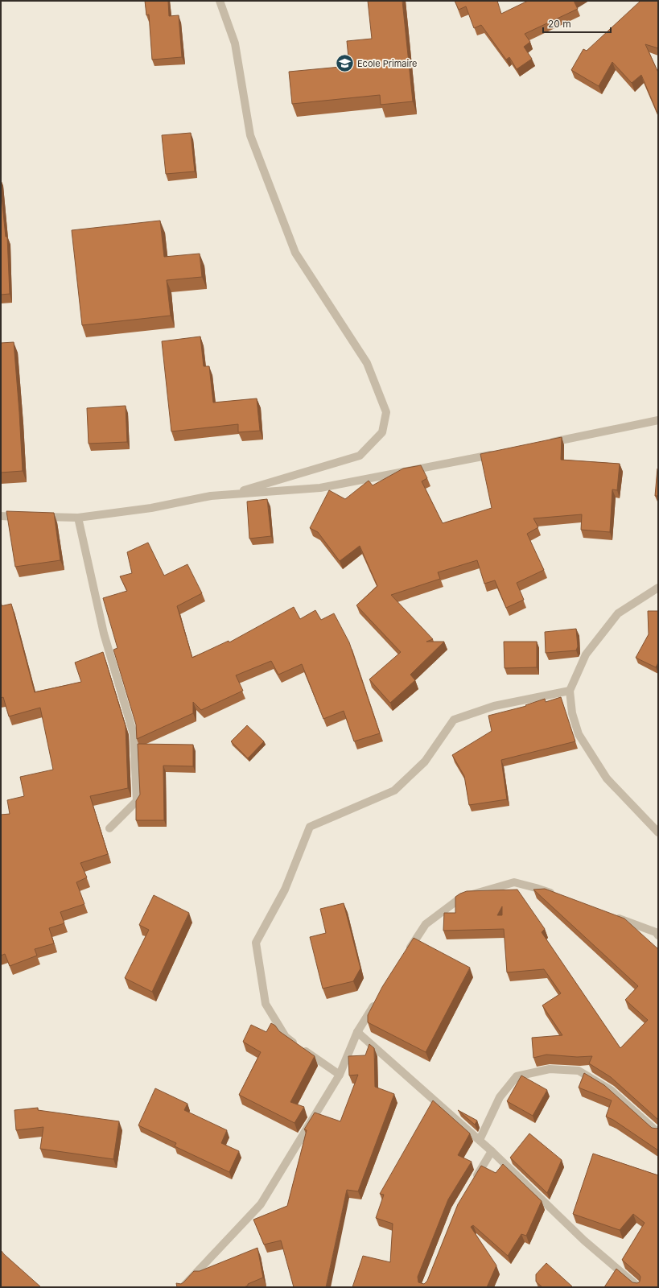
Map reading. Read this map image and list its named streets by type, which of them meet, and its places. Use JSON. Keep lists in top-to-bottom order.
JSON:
{
  "places": {
    "school or university": ["Ecole Primaire"]
  },
  "scale_bar": "20 m"
}
